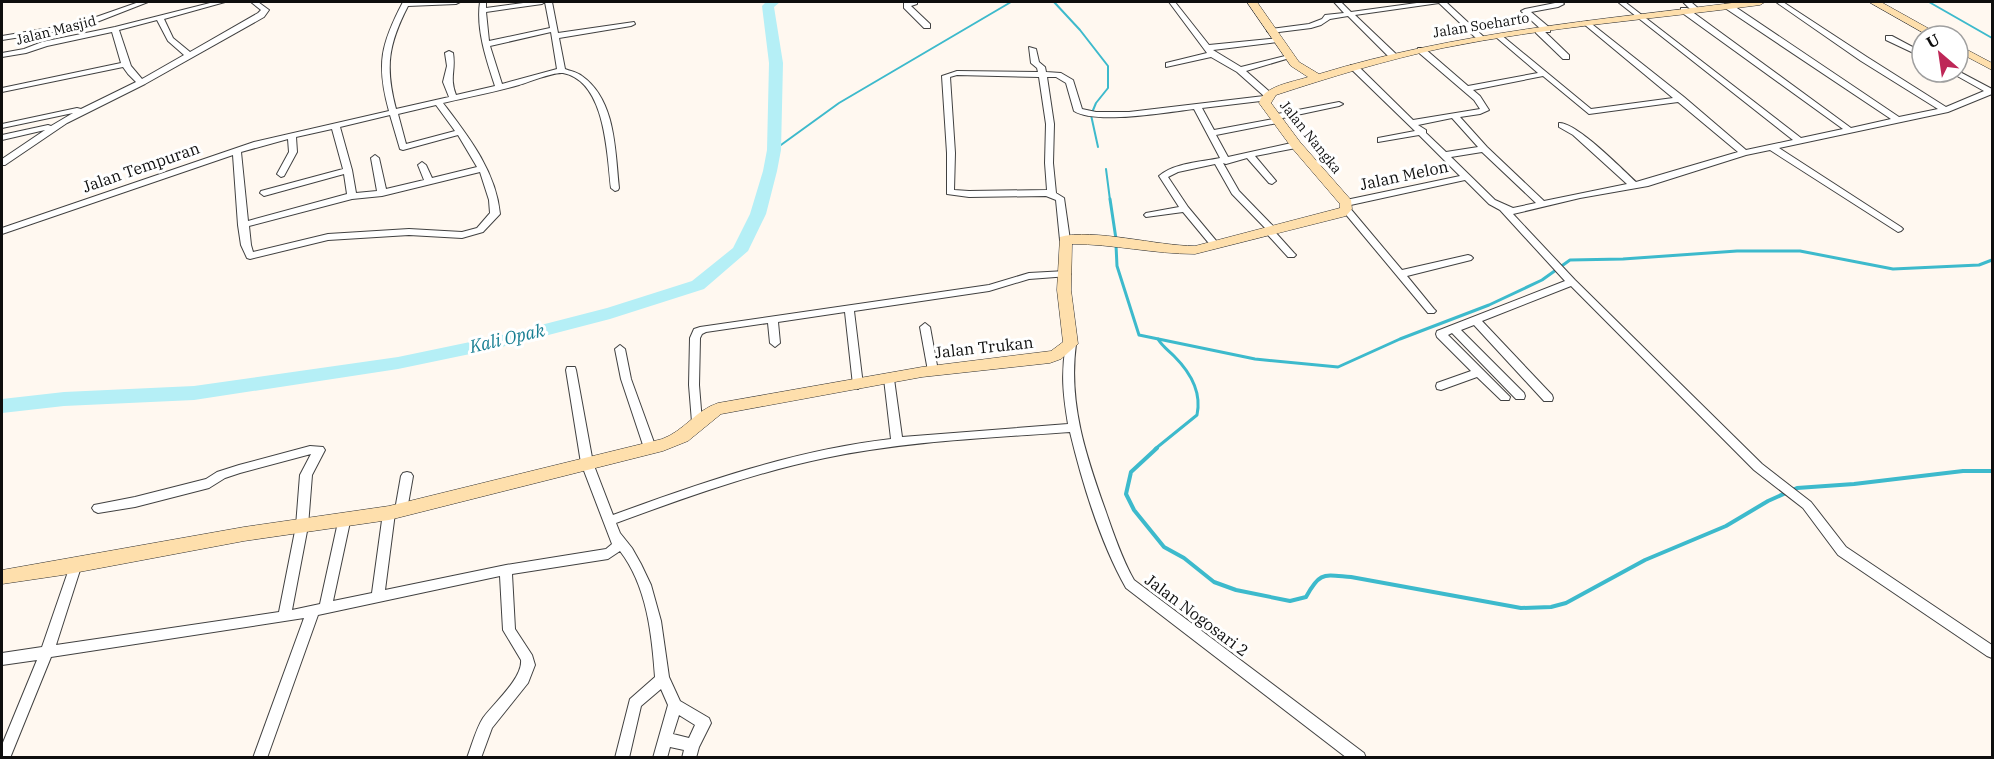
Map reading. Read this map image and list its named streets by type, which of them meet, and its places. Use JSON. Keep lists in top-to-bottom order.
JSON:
{
  "streets": {
    "street": [
      "Jalan Soeharto",
      "Jalan Masjid",
      "Jalan Nangka",
      "Jalan Tempuran",
      "Jalan Melon",
      "Jalan Trukan",
      "Jalan Nogosari 2"
    ]
  },
  "crossings": [
    ["Jalan Soeharto", "Jalan Nangka"],
    ["Jalan Nangka", "Jalan Melon"],
    ["Jalan Trukan", "Jalan Nogosari 2"]
  ],
  "water": ["Kali Opak"],
  "north": "top left"
}
